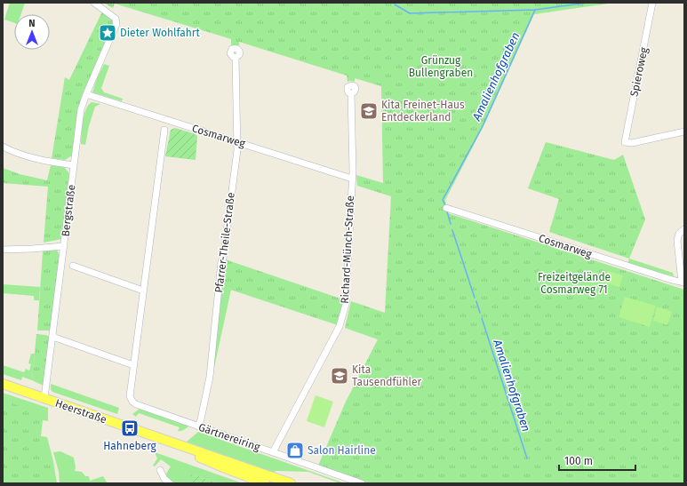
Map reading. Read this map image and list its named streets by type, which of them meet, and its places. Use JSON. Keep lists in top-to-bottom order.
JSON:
{
  "streets": {
    "main road": ["Heerstraße"],
    "street": [
      "Spieroweg",
      "Cosmarweg",
      "Bergstraße",
      "Pfarrer-Theile-Straße",
      "Richard-Münch-Straße",
      "Gärtnereiring"
    ]
  },
  "crossings": [
    ["Cosmarweg", "Bergstraße"],
    ["Cosmarweg", "Pfarrer-Theile-Straße"],
    ["Cosmarweg", "Richard-Münch-Straße"],
    ["Bergstraße", "Heerstraße"],
    ["Pfarrer-Theile-Straße", "Gärtnereiring"],
    ["Richard-Münch-Straße", "Gärtnereiring"]
  ],
  "water": ["Amalienhofgraben"],
  "parks": ["Grünzug Bullengraben", "Freizeitgelände Cosmarweg 71"],
  "places": {
    "place": ["Dieter Wohlfahrt"],
    "school or university": ["Kita Freinet-Haus Entdeckerland", "Kita Tausendfühler"],
    "bus stop": ["Hahneberg"],
    "shop": ["Salon Hairline"]
  },
  "scale_bar": "100 m",
  "north": "top"
}
